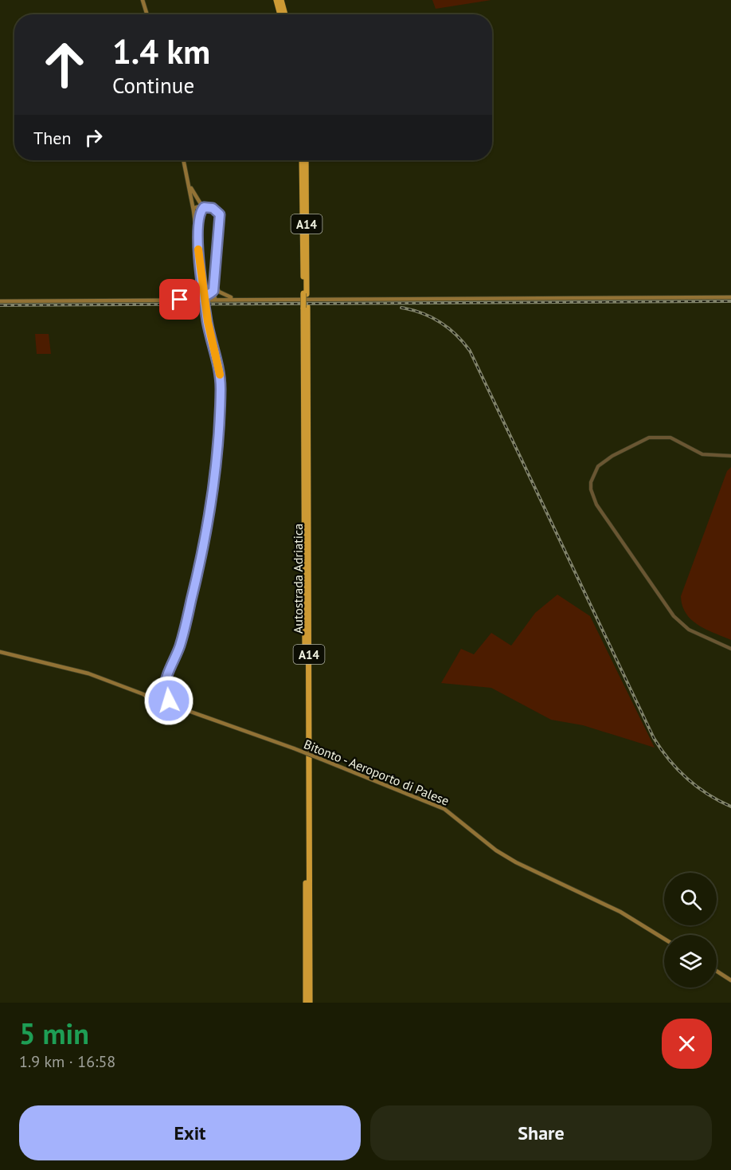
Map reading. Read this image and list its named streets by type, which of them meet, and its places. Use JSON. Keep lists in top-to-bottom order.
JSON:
{
  "streets": {
    "highway": ["A14", "Autostrada Adriatica"],
    "main road": ["Bitonto - Aeroporto di Palese"]
  },
  "page": {
    "turn": ["1.4 km", "Continue"],
    "then": "Then",
    "heading": ["5 min", "1.9 km · 16:58"],
    "buttons": ["Exit", "Share"]
  }
}
